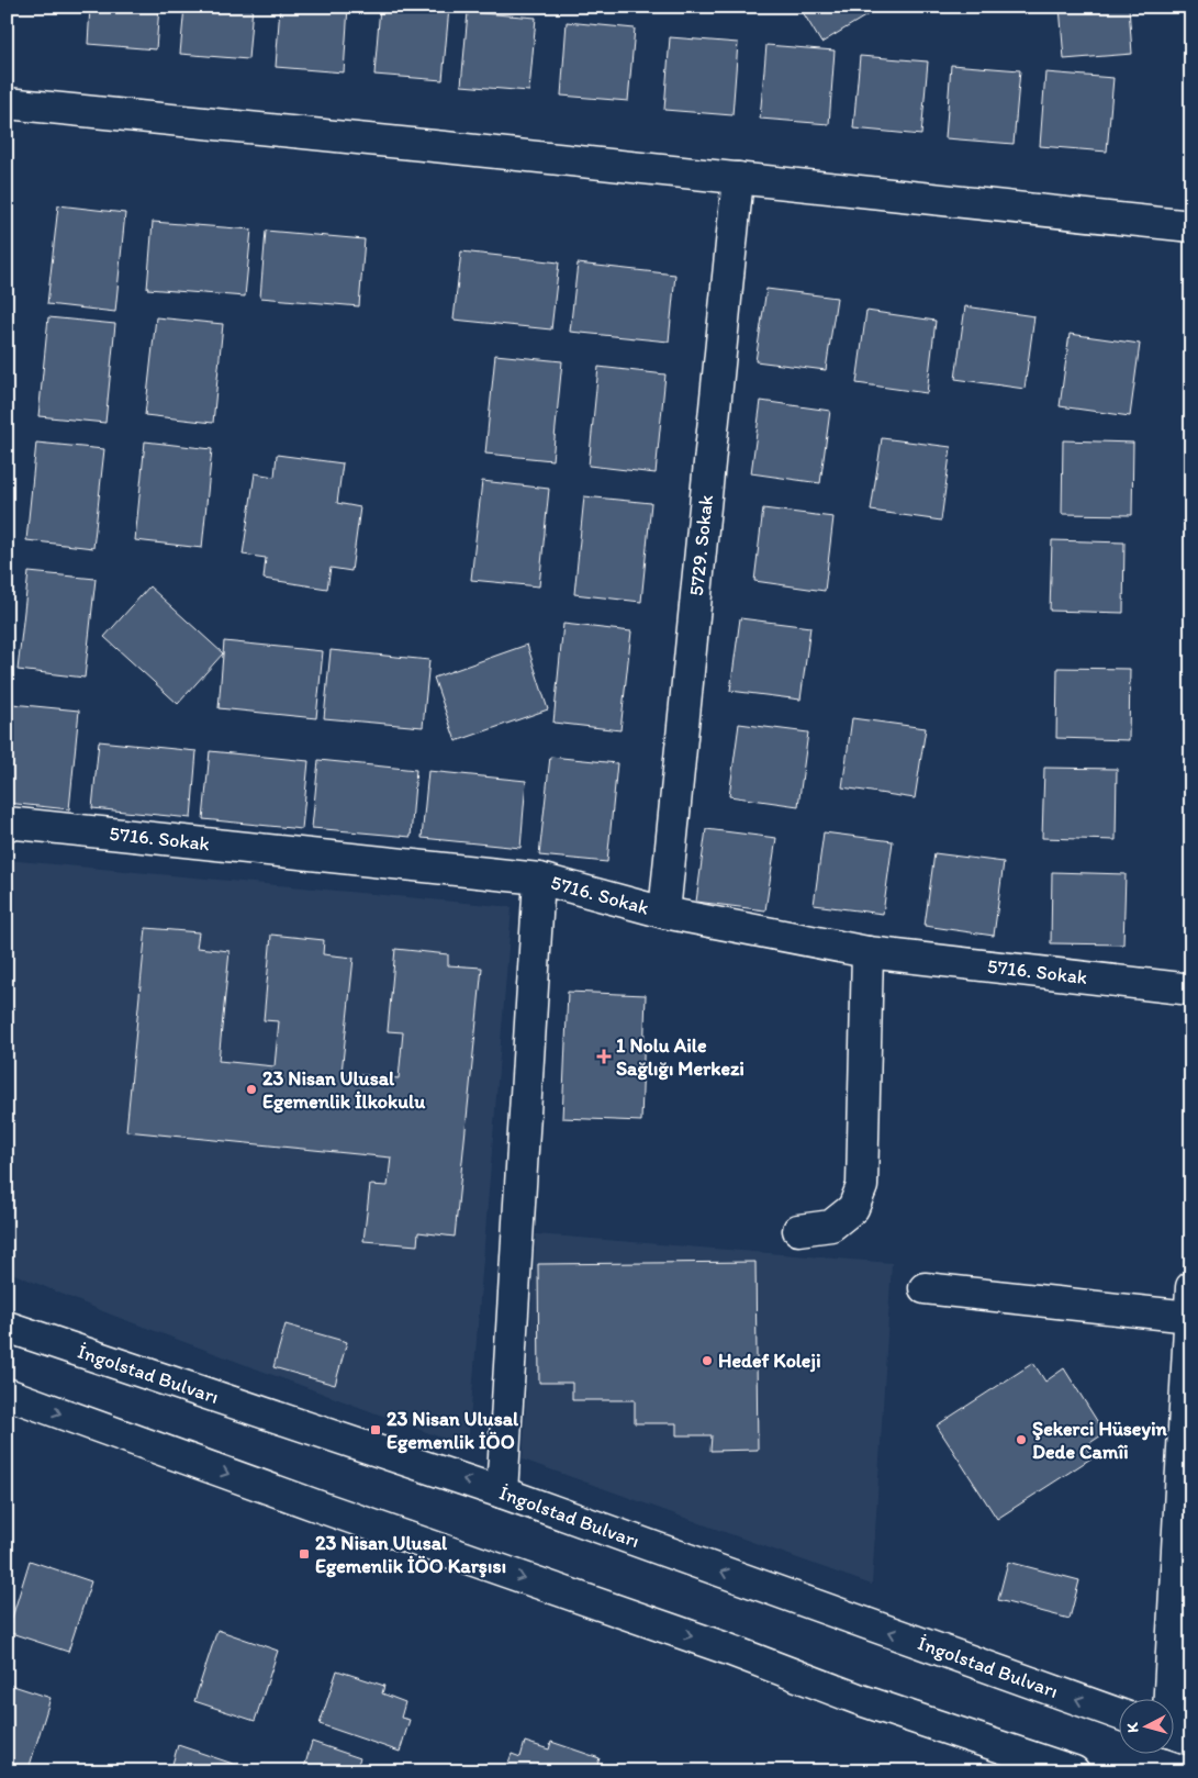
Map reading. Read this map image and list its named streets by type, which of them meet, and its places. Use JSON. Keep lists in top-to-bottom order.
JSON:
{
  "streets": {
    "street": ["5729. Sokak", "5716. Sokak", "İngolstad Bulvarı"]
  },
  "crossings": [
    ["5729. Sokak", "5716. Sokak"]
  ],
  "places": {
    "health": ["1 Nolu Aile Sağlığı Merkezi"],
    "other": ["23 Nisan Ulusal Egemenlik İlkokulu", "Hedef Koleji", "Şekerci Hüseyin Dede Camîi"],
    "transit": ["23 Nisan Ulusal Egemenlik İÖO", "23 Nisan Ulusal Egemenlik İÖO Karşısı"]
  },
  "north": "left"
}
